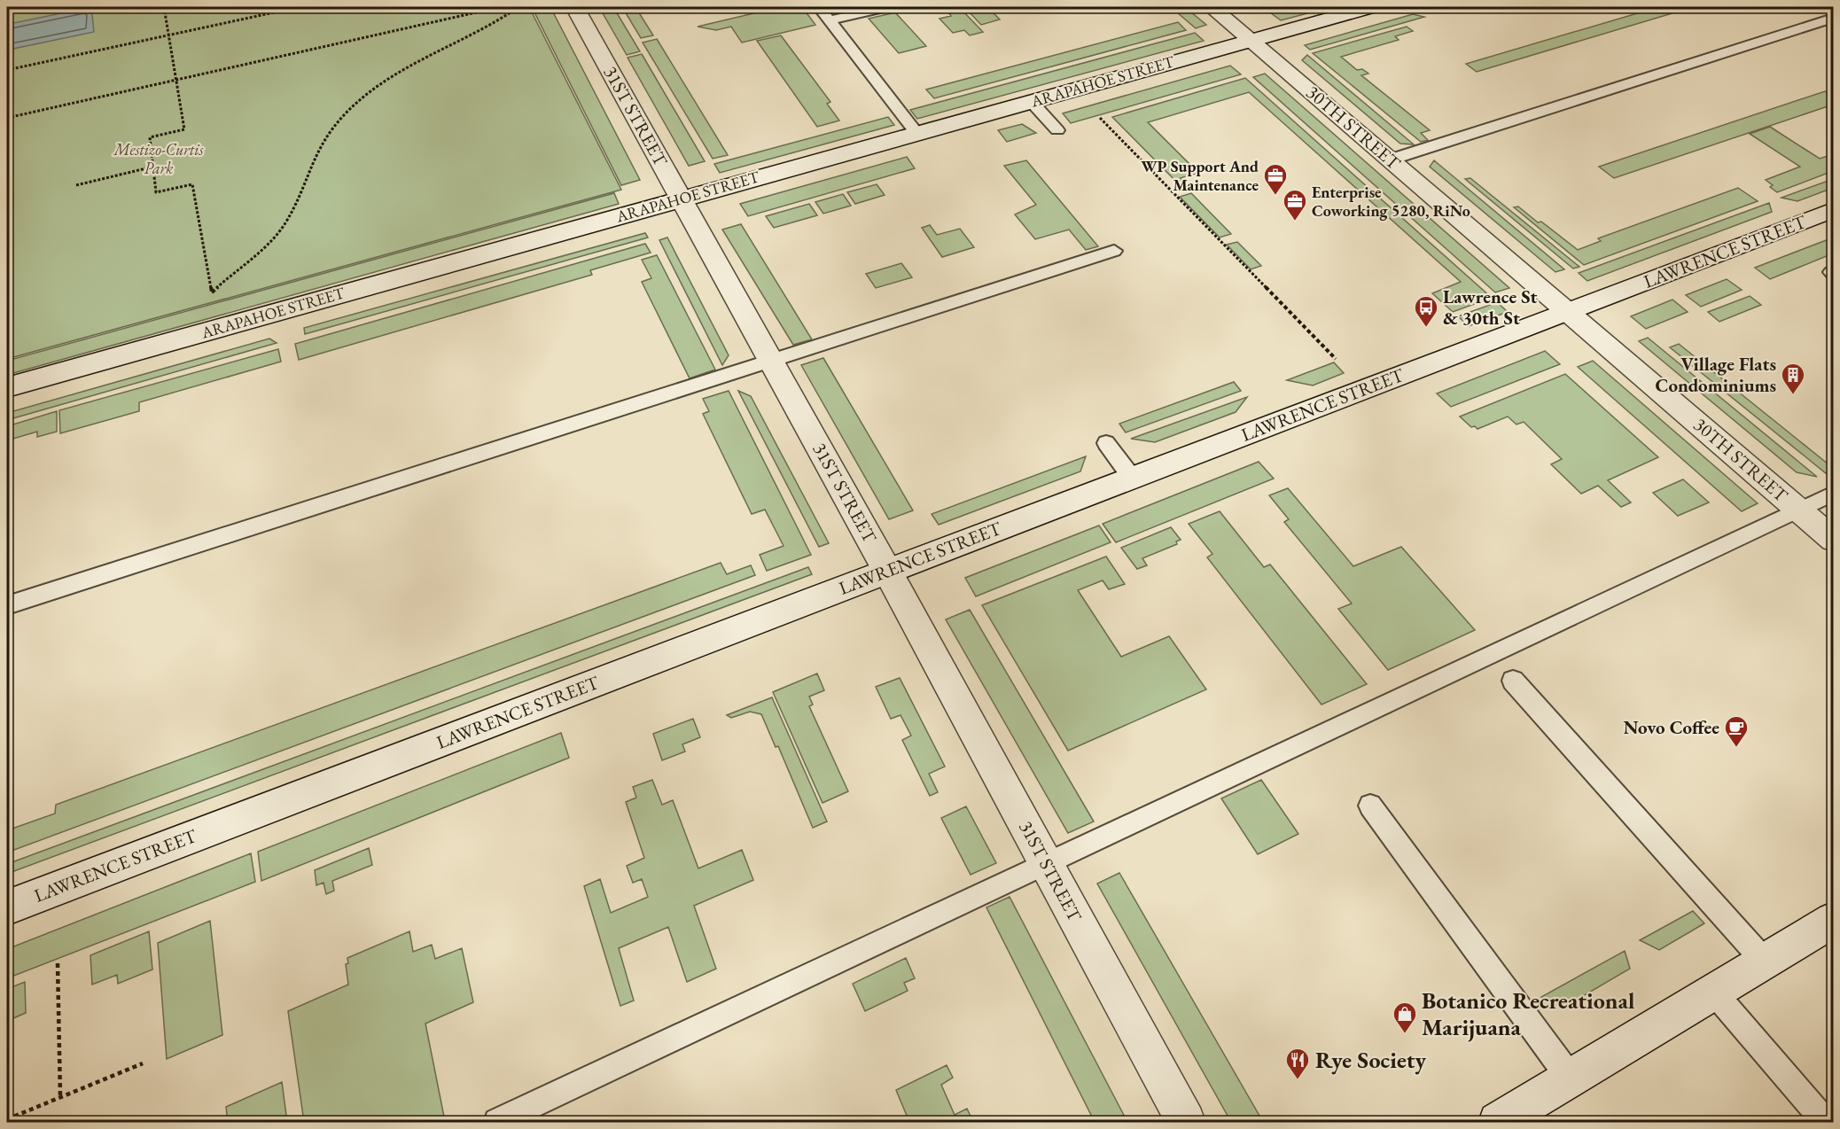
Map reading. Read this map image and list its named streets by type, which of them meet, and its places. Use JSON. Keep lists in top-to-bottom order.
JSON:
{
  "streets": {
    "street": [
      "ARAPAHOE STREET",
      "31ST STREET",
      "30TH STREET",
      "LAWRENCE STREET"
    ]
  },
  "crossings": [
    ["ARAPAHOE STREET", "31ST STREET"],
    ["ARAPAHOE STREET", "30TH STREET"],
    ["31ST STREET", "LAWRENCE STREET"],
    ["30TH STREET", "LAWRENCE STREET"]
  ],
  "parks": ["Mestizo-Curtis Park"],
  "places": {
    "office": ["WP Support And Maintenance", "Enterprise Coworking 5280, RiNo"],
    "bus stop": ["Lawrence St & 30th St"],
    "building": ["Village Flats Condominiums"],
    "cafe": ["Novo Coffee"],
    "shop": ["Botanico Recreational Marijuana"],
    "restaurant": ["Rye Society"]
  }
}
